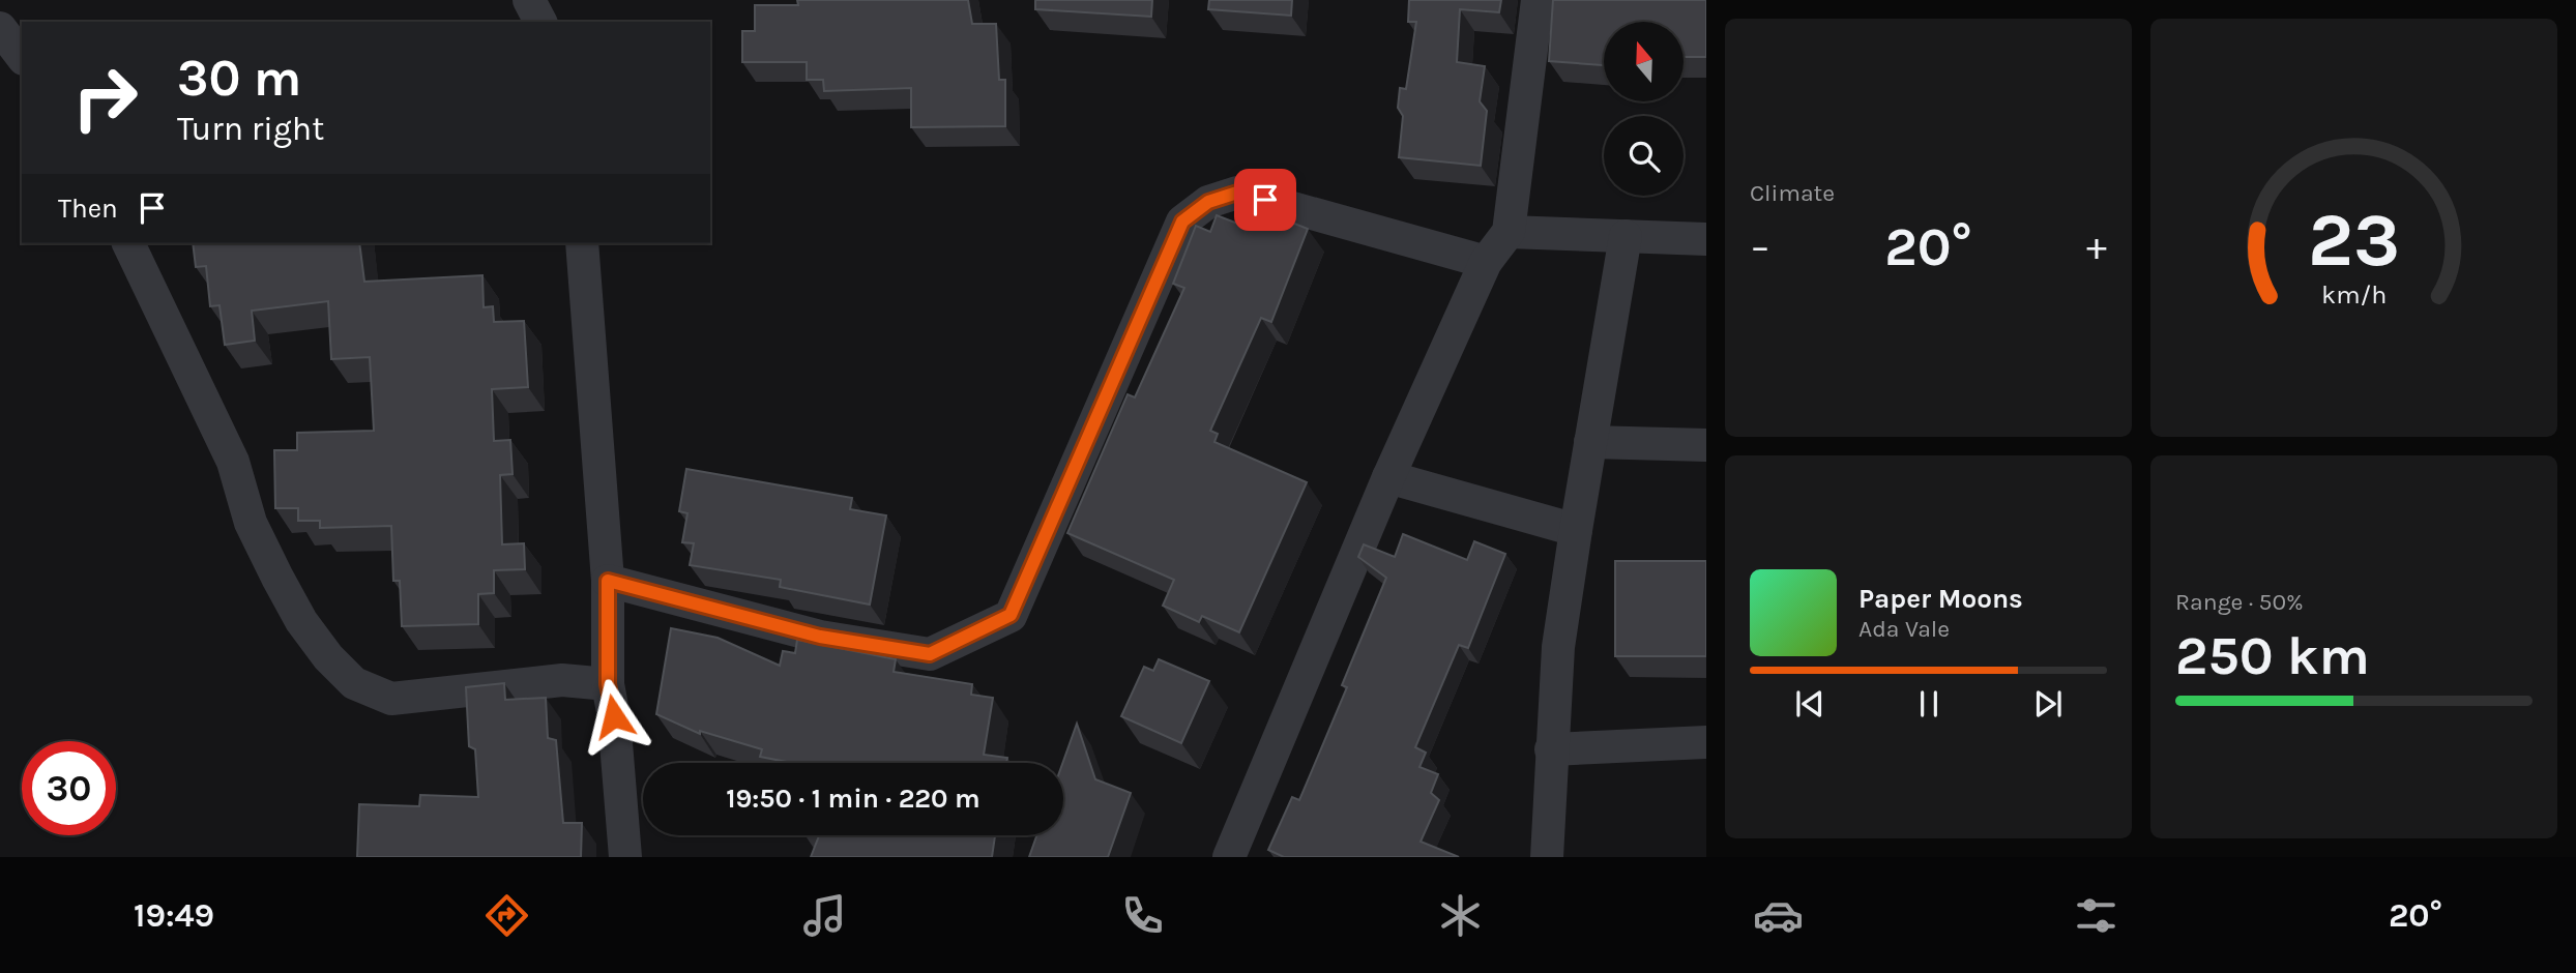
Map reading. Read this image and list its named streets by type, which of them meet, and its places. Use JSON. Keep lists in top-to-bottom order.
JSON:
{
  "north": "top",
  "page": {
    "tile": [
      "Climate",
      ["Range · 50%", "250 km"]
    ],
    "turn": ["30 m", "Turn right"],
    "then": "Then",
    "heat": ["−", "20°", "+"],
    "song": ["Paper Moons", "Ada Vale"],
    "limit": "30",
    "trip": "19:50 · 1 min · 220 m",
    "tabs": ["19:49", "20°"],
    "gauge": ["23", "km/h"]
  }
}
